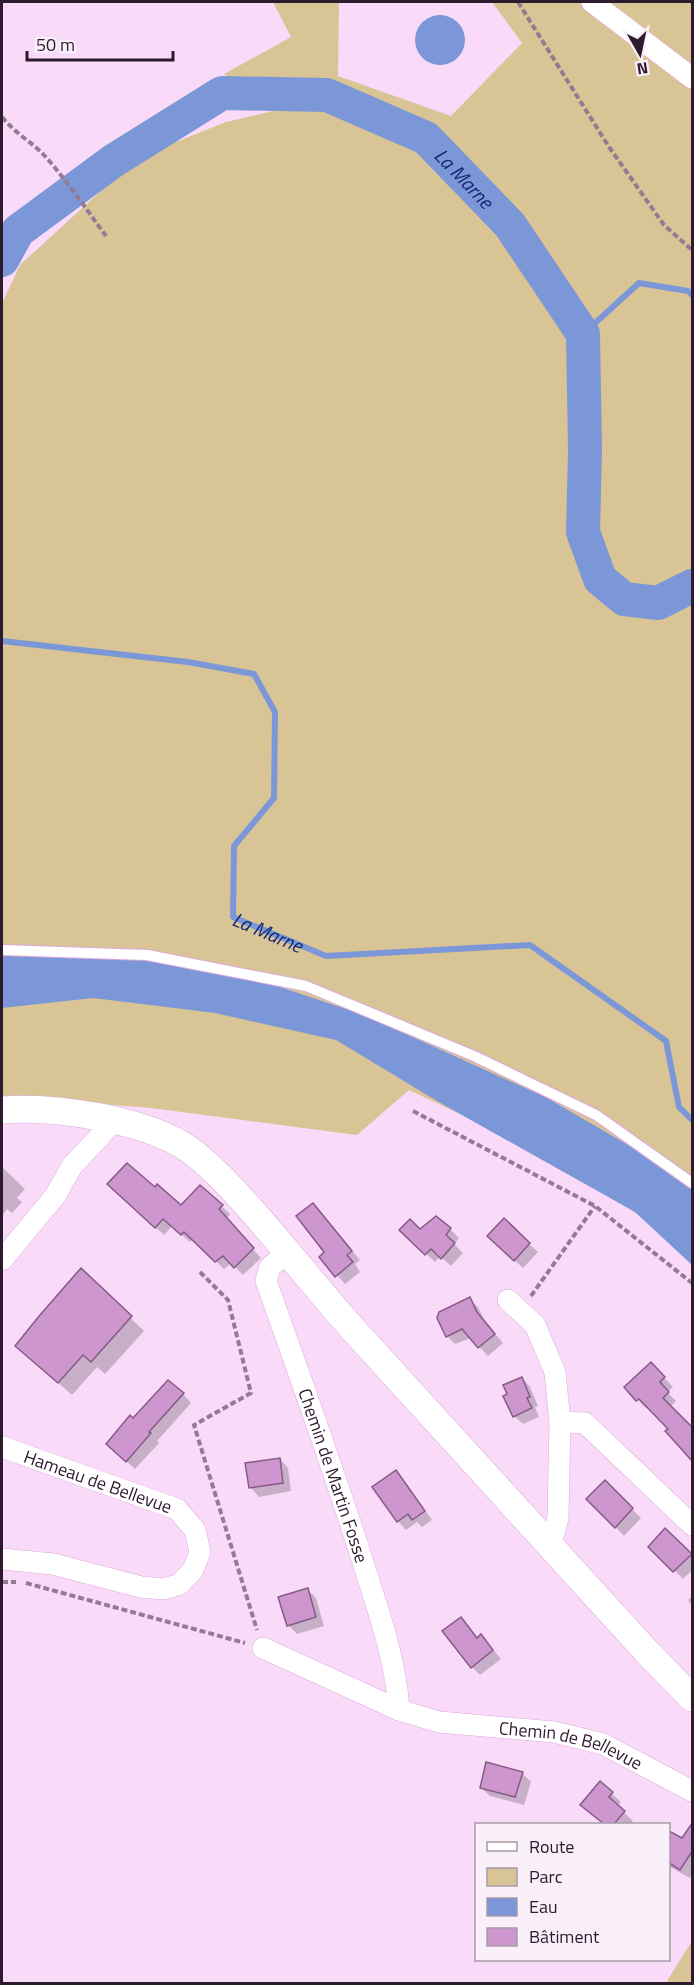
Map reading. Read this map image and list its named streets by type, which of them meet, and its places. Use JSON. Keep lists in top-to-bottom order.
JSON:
{
  "streets": {
    "street": ["Chemin de Martin Fosse", "Hameau de Bellevue", "Chemin de Bellevue"]
  },
  "crossings": [
    ["Chemin de Martin Fosse", "Chemin de Bellevue"]
  ],
  "water": ["La Marne"],
  "legend": [
    "Route",
    "Parc",
    "Eau",
    "Bâtiment"
  ],
  "scale_bar": "50 m",
  "north": "bottom"
}
